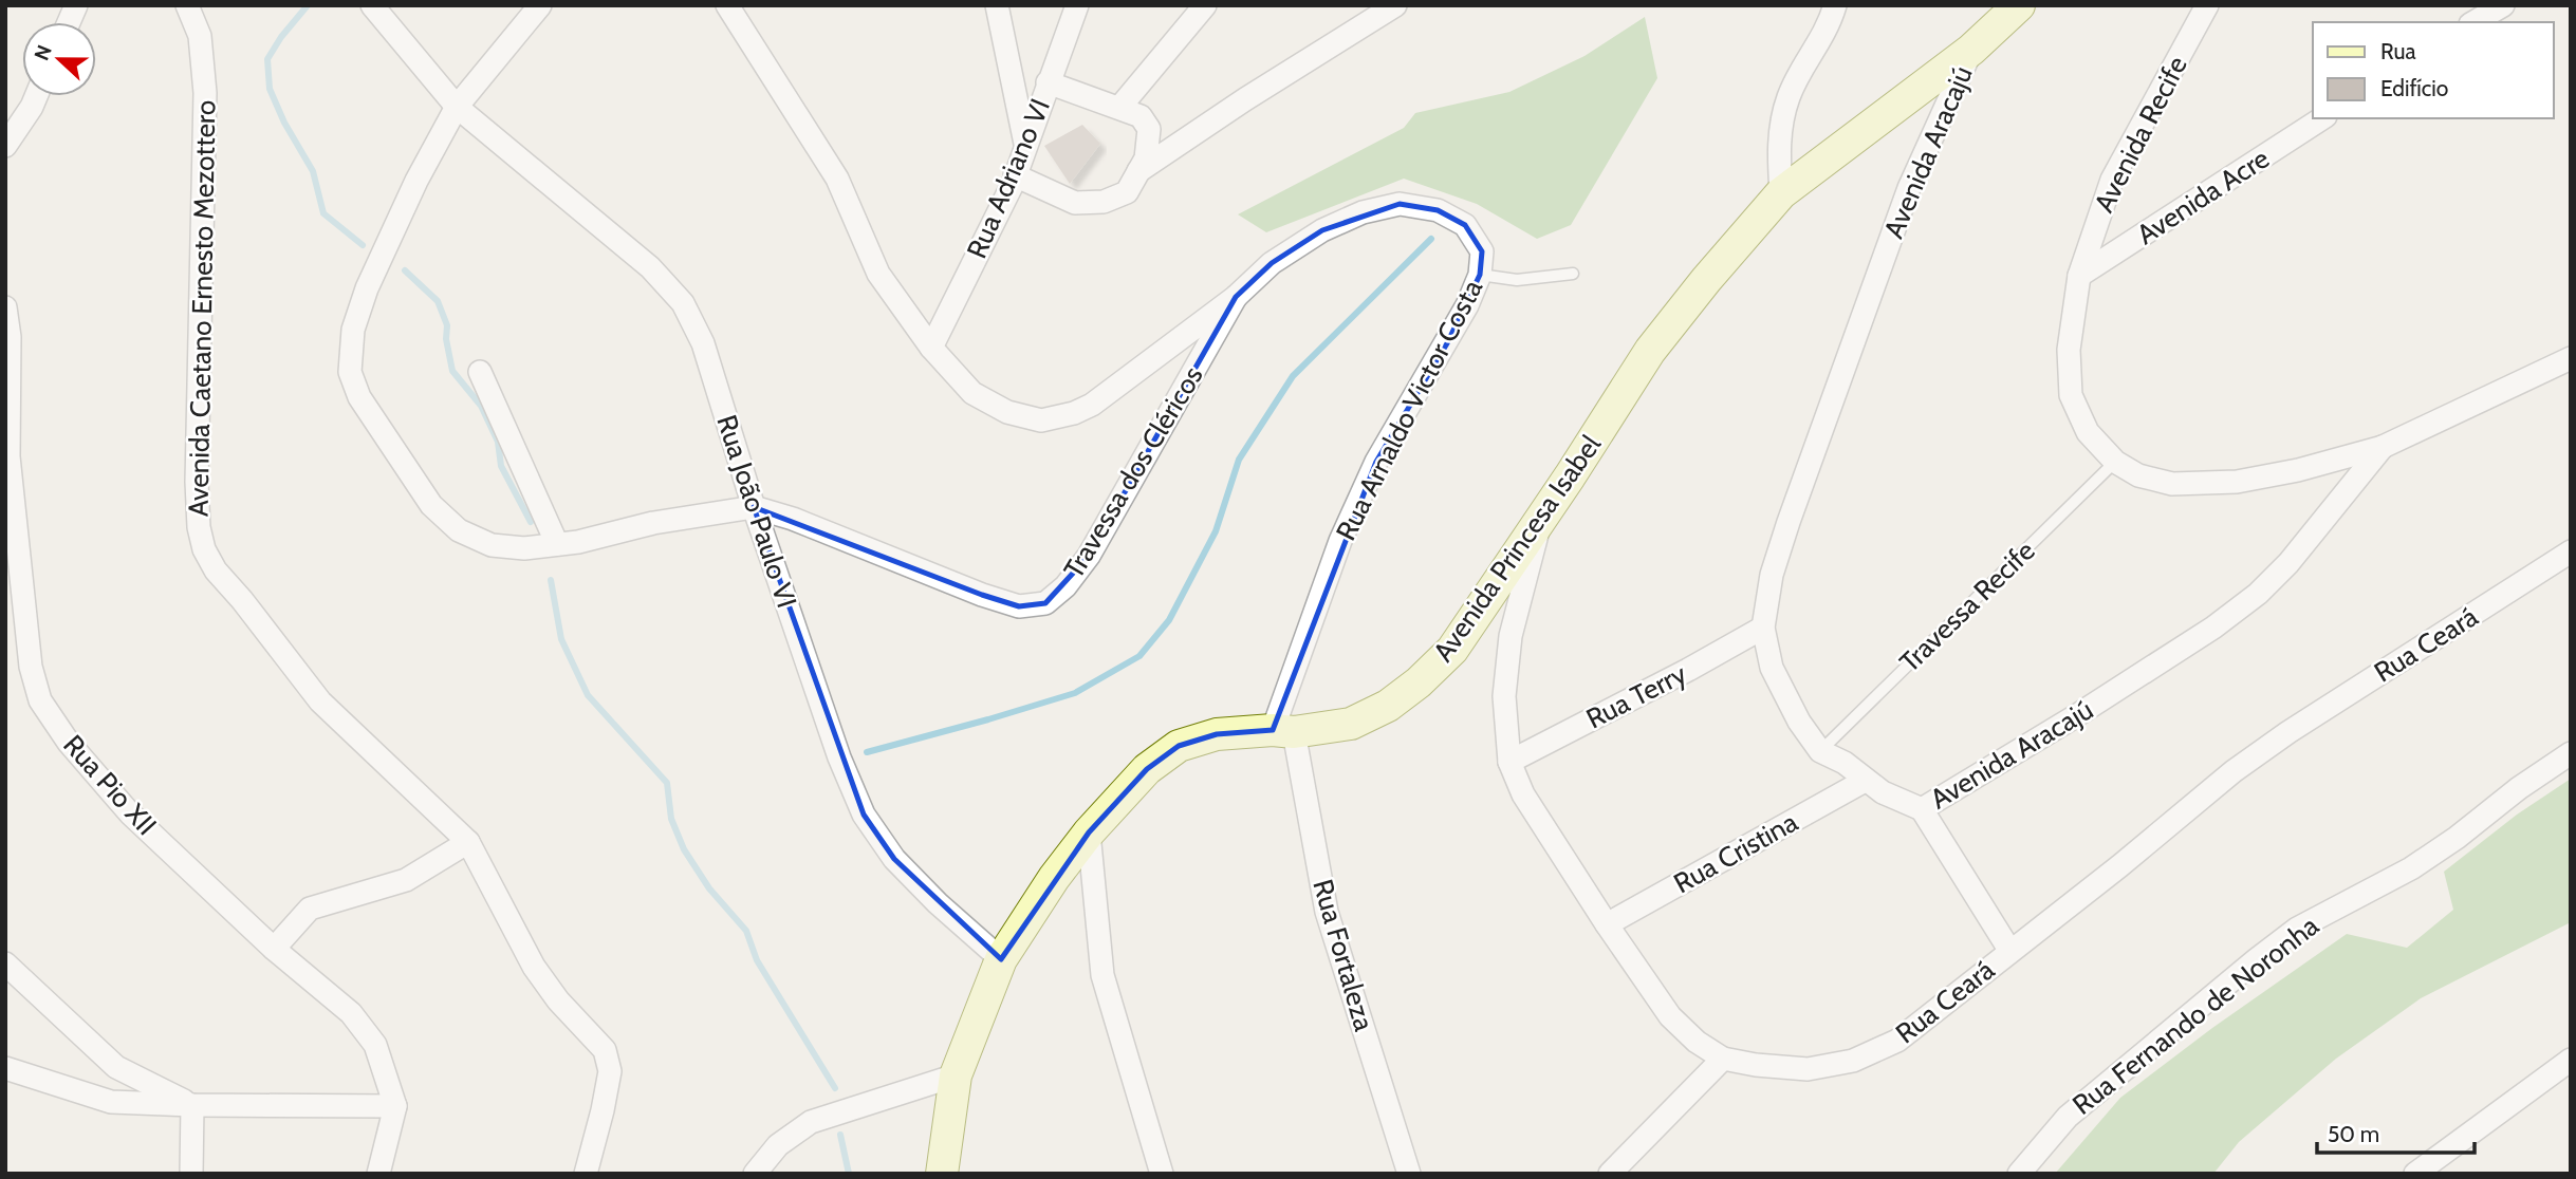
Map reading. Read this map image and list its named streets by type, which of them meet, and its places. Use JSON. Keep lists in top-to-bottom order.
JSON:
{
  "streets": {
    "street": [
      "Avenida Recife",
      "Avenida Aracajú",
      "Rua Adriano VI",
      "Avenida Acre",
      "Avenida Caetano Ernesto Mezottero",
      "Rua Arnaldo Victor Costa",
      "Travessa dos Cléricos",
      "Rua João Paulo VI",
      "Avenida Princesa Isabel",
      "Rua Ceará",
      "Rua Terry",
      "Rua Pio XII",
      "Rua Cristina",
      "Rua Fortaleza",
      "Rua Fernando de Noronha"
    ],
    "lane": ["Travessa Recife"]
  },
  "crossings": [
    ["Avenida Recife", "Avenida Aracajú"],
    ["Avenida Recife", "Avenida Acre"],
    ["Avenida Recife", "Travessa Recife"],
    ["Avenida Aracajú", "Avenida Princesa Isabel"],
    ["Avenida Aracajú", "Travessa Recife"],
    ["Avenida Aracajú", "Rua Terry"],
    ["Avenida Aracajú", "Rua Cristina"],
    ["Rua Adriano VI", "Rua Arnaldo Victor Costa"],
    ["Rua Arnaldo Victor Costa", "Travessa dos Cléricos"],
    ["Rua Arnaldo Victor Costa", "Avenida Princesa Isabel"],
    ["Rua Arnaldo Victor Costa", "Rua Fortaleza"],
    ["Travessa dos Cléricos", "Rua João Paulo VI"],
    ["Rua João Paulo VI", "Avenida Princesa Isabel"],
    ["Avenida Princesa Isabel", "Rua Ceará"],
    ["Avenida Princesa Isabel", "Rua Fortaleza"],
    ["Rua Ceará", "Rua Terry"],
    ["Rua Ceará", "Rua Cristina"]
  ],
  "legend": ["Rua", "Edifício"],
  "scale_bar": "50 m",
  "north": "left"
}
